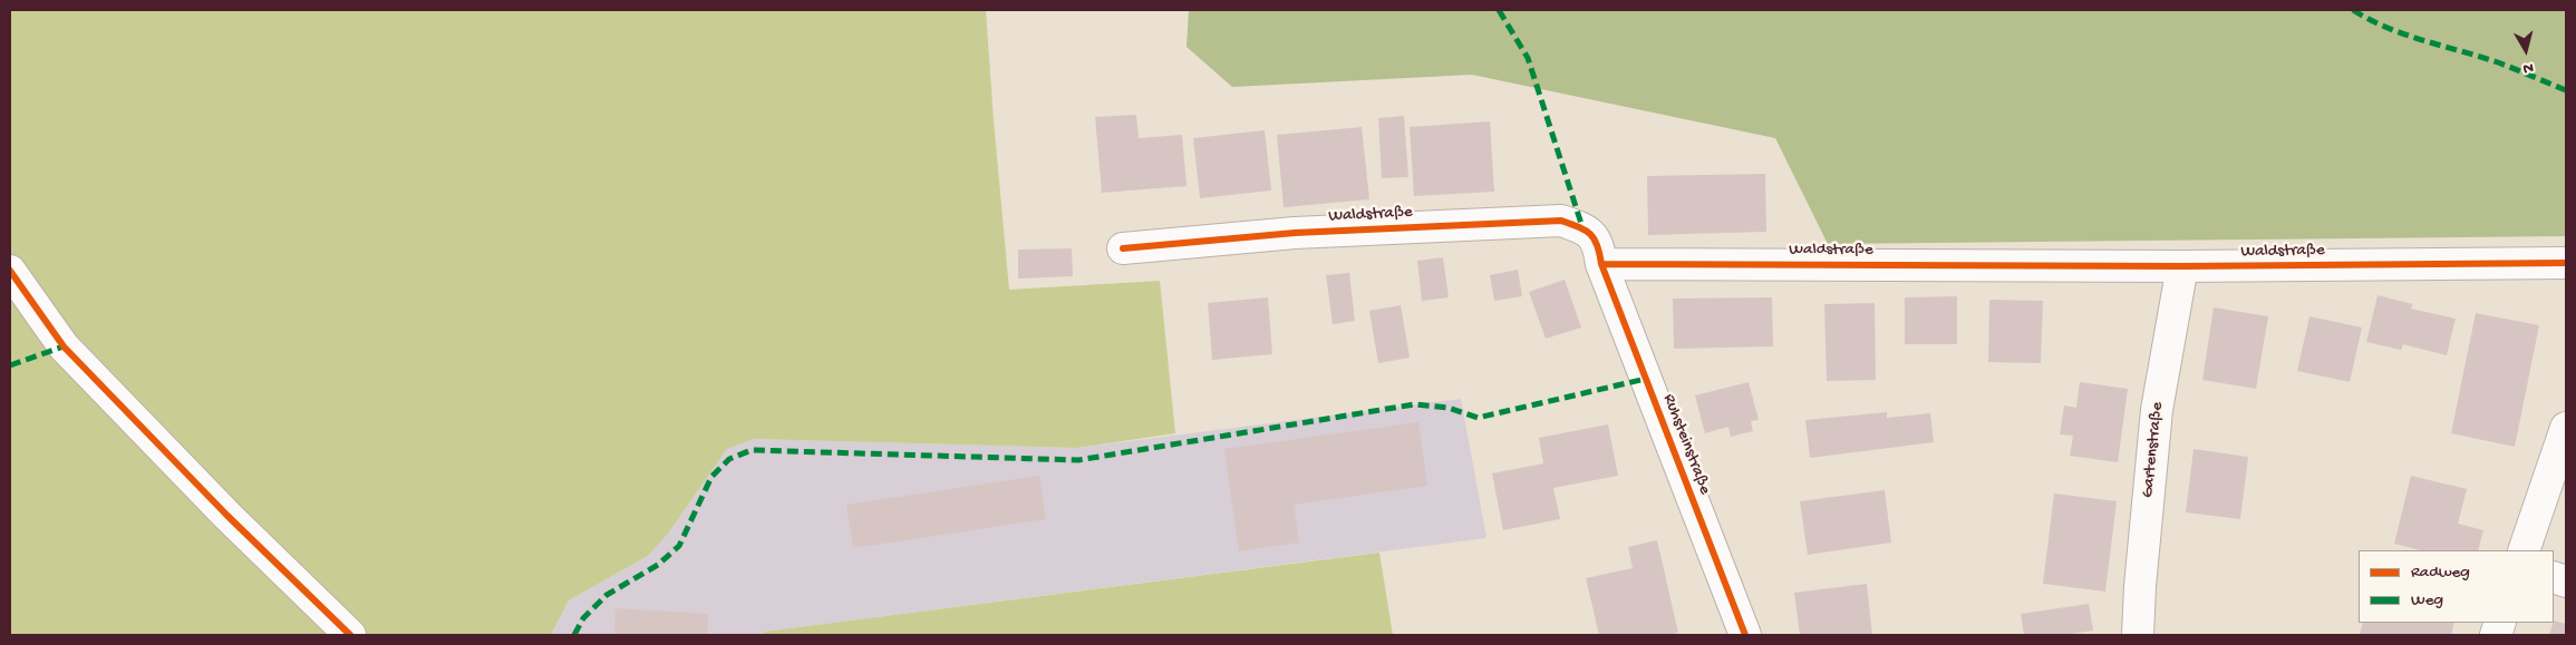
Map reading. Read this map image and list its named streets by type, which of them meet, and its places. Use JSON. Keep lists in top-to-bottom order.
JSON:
{
  "streets": {
    "street": ["Waldstraße", "Ruhsteinstraße", "Gartenstraße"]
  },
  "crossings": [
    ["Waldstraße", "Ruhsteinstraße"],
    ["Waldstraße", "Gartenstraße"]
  ],
  "legend": ["Radweg", "Weg"],
  "north": "bottom"
}
